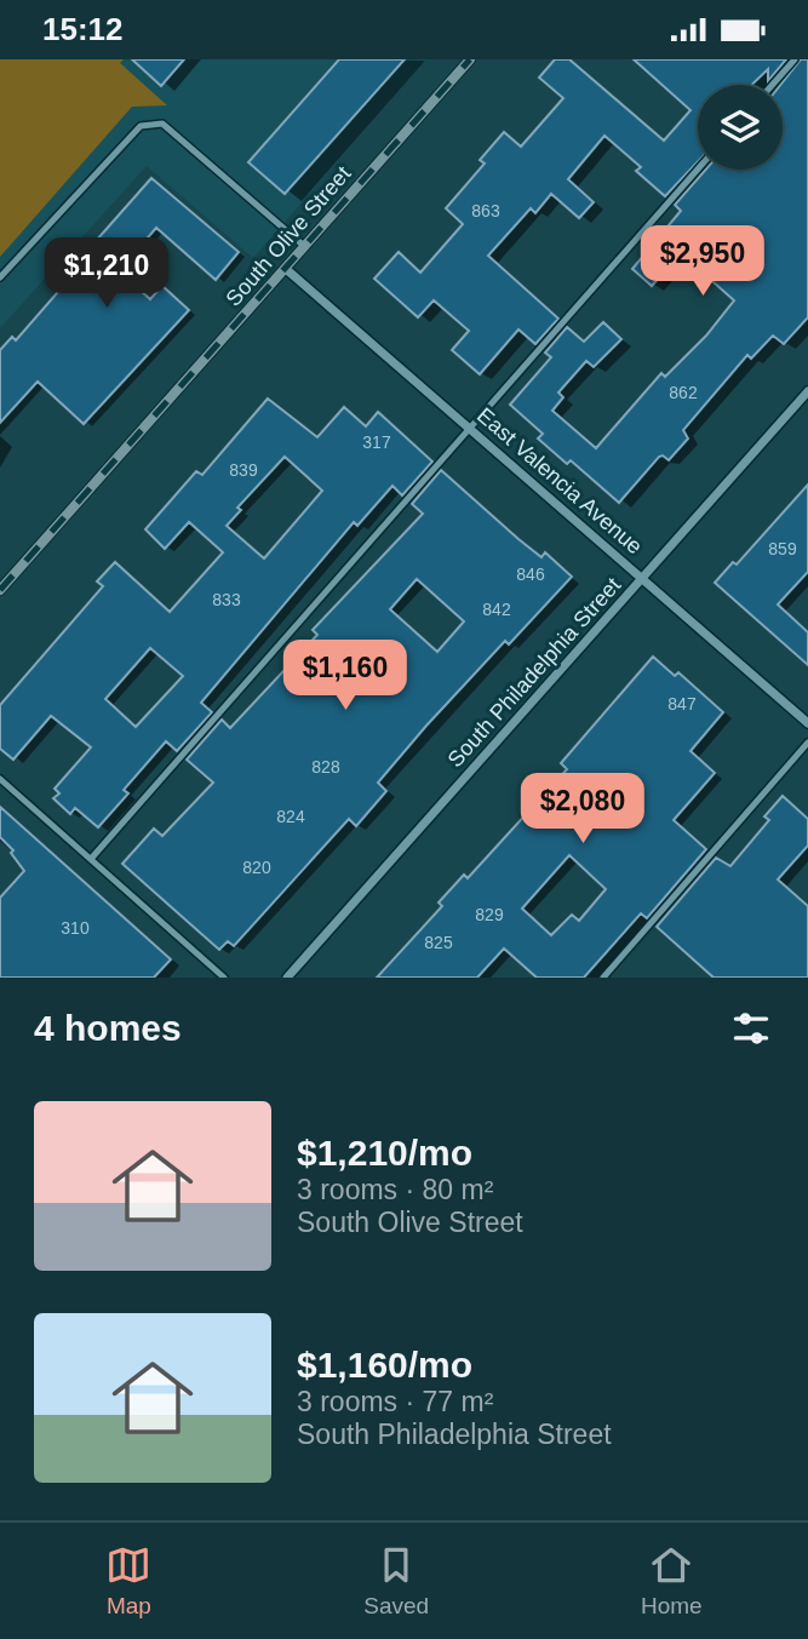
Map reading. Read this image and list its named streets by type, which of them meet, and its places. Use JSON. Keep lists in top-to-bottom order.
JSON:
{
  "streets": {
    "street": ["South Olive Street", "East Valencia Avenue", "South Philadelphia Street"]
  },
  "crossings": [
    ["South Olive Street", "East Valencia Avenue"],
    ["East Valencia Avenue", "South Philadelphia Street"]
  ],
  "house_numbers": [
    "863",
    "862",
    "317",
    "839",
    "859",
    "846",
    "833",
    "842",
    "847",
    "828",
    "824",
    "820",
    "829",
    "310",
    "825"
  ],
  "page": {
    "status": "15:12",
    "price": [
      "$2,950",
      "$1,210",
      "$1,160",
      "$2,080"
    ],
    "heading": "4 homes",
    "list": [
      {
        "name": "$1,210/mo",
        "note": "3 rooms · 80 m² · South Olive Street"
      },
      {
        "name": "$1,160/mo",
        "note": "3 rooms · 77 m² · South Philadelphia Street"
      }
    ],
    "tabs": ["Map", "Saved", "Home"]
  }
}
